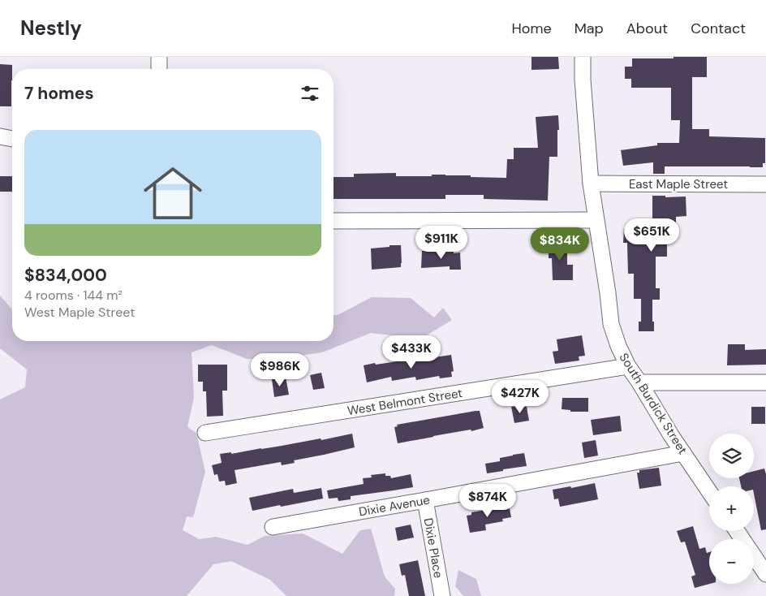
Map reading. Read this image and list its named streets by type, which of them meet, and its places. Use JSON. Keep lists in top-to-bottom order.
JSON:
{
  "streets": {
    "street": [
      "East Maple Street",
      "West Belmont Street",
      "South Burdick Street",
      "Dixie Avenue",
      "Dixie Place"
    ]
  },
  "crossings": [
    ["East Maple Street", "South Burdick Street"],
    ["West Belmont Street", "South Burdick Street"],
    ["South Burdick Street", "Dixie Avenue"],
    ["Dixie Avenue", "Dixie Place"]
  ],
  "page": {
    "header": "Nestly",
    "nav": [
      "Home",
      "Map",
      "About",
      "Contact"
    ],
    "heading": "7 homes",
    "list": [
      {
        "name": "$834,000",
        "note": "4 rooms · 144 m² · West Maple Street"
      }
    ],
    "price": [
      "$651K",
      "$911K",
      "$834K",
      "$433K",
      "$986K",
      "$427K",
      "$874K"
    ],
    "map_buttons": ["+", "−"]
  }
}
